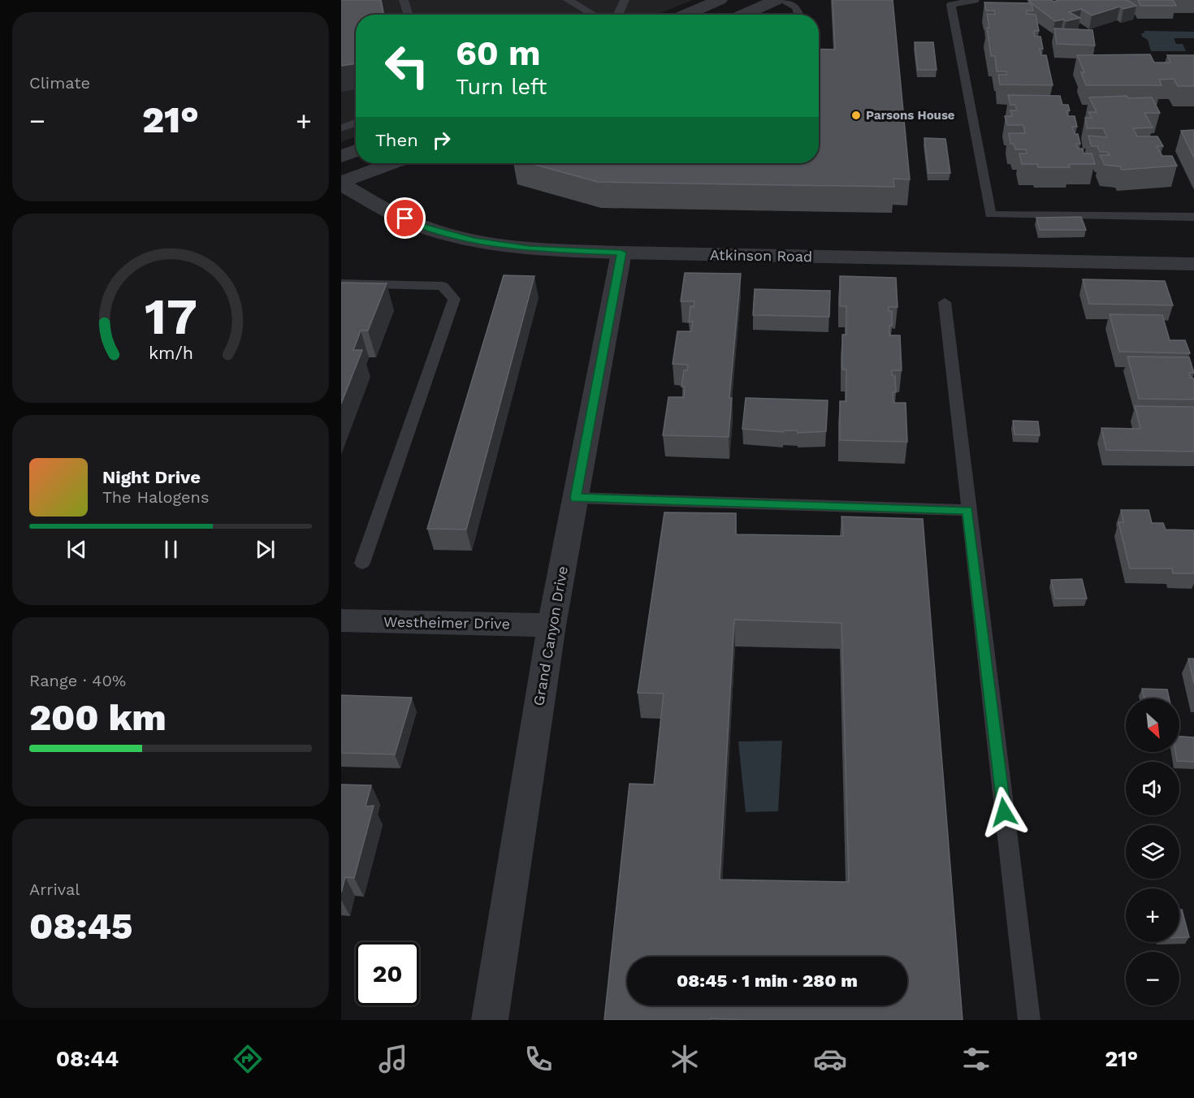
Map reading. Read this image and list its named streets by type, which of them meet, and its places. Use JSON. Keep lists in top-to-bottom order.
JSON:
{
  "streets": {
    "street": ["Atkinson Road", "Westheimer Drive", "Grand Canyon Drive"]
  },
  "crossings": [
    ["Atkinson Road", "Grand Canyon Drive"],
    ["Westheimer Drive", "Grand Canyon Drive"]
  ],
  "places": ["Parsons House"],
  "north": "bottom right",
  "page": {
    "tile": [
      "Climate",
      ["Range · 40%", "200 km"],
      ["Arrival", "08:45"]
    ],
    "turn": ["60 m", "Turn left"],
    "heat": ["−", "21°", "+"],
    "then": "Then",
    "song": ["Night Drive", "The Halogens"],
    "map_buttons": ["+", "−"],
    "limit": "20",
    "trip": "08:45 · 1 min · 280 m",
    "tabs": ["08:44", "21°"],
    "gauge": ["17", "km/h"]
  }
}
